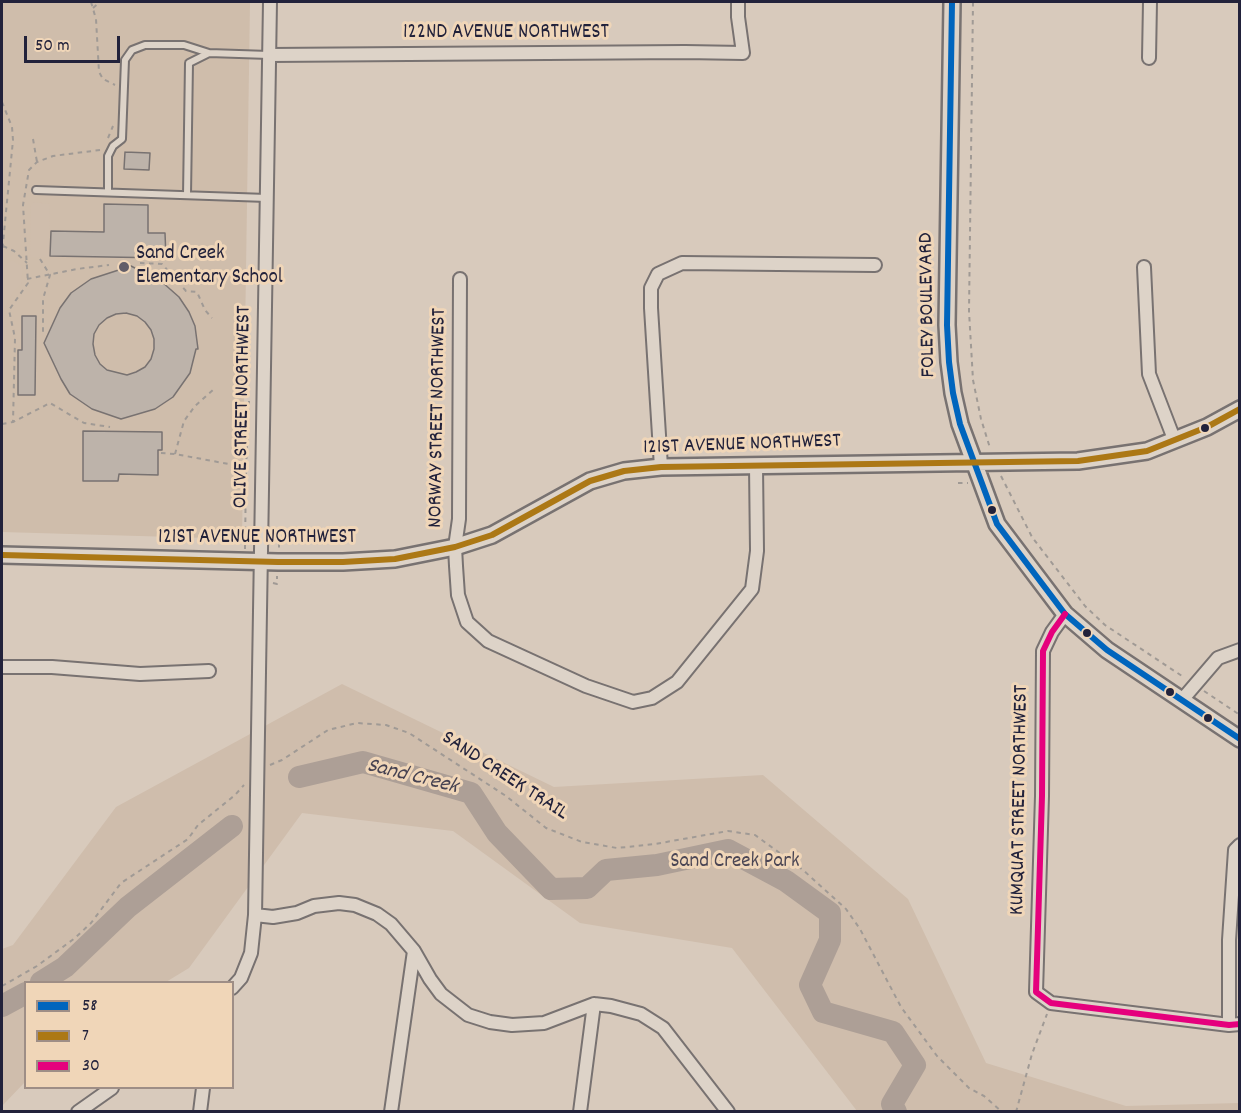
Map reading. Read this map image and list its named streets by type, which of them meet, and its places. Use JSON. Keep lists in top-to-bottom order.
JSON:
{
  "streets": {
    "street": [
      "122ND AVENUE NORTHWEST",
      "FOLEY BOULEVARD",
      "OLIVE STREET NORTHWEST",
      "NORWAY STREET NORTHWEST",
      "121ST AVENUE NORTHWEST",
      "KUMQUAT STREET NORTHWEST"
    ],
    "path": ["SAND CREEK TRAIL"]
  },
  "crossings": [
    ["122ND AVENUE NORTHWEST", "OLIVE STREET NORTHWEST"],
    ["FOLEY BOULEVARD", "121ST AVENUE NORTHWEST"],
    ["FOLEY BOULEVARD", "KUMQUAT STREET NORTHWEST"],
    ["OLIVE STREET NORTHWEST", "121ST AVENUE NORTHWEST"],
    ["NORWAY STREET NORTHWEST", "121ST AVENUE NORTHWEST"]
  ],
  "water": ["Sand Creek"],
  "parks": ["Sand Creek Park"],
  "places": ["Sand Creek Elementary School"],
  "lines": ["transit line 58", "transit line 7", "transit line 30"],
  "legend": ["58", "7", "30"],
  "scale_bar": "50 m"
}
